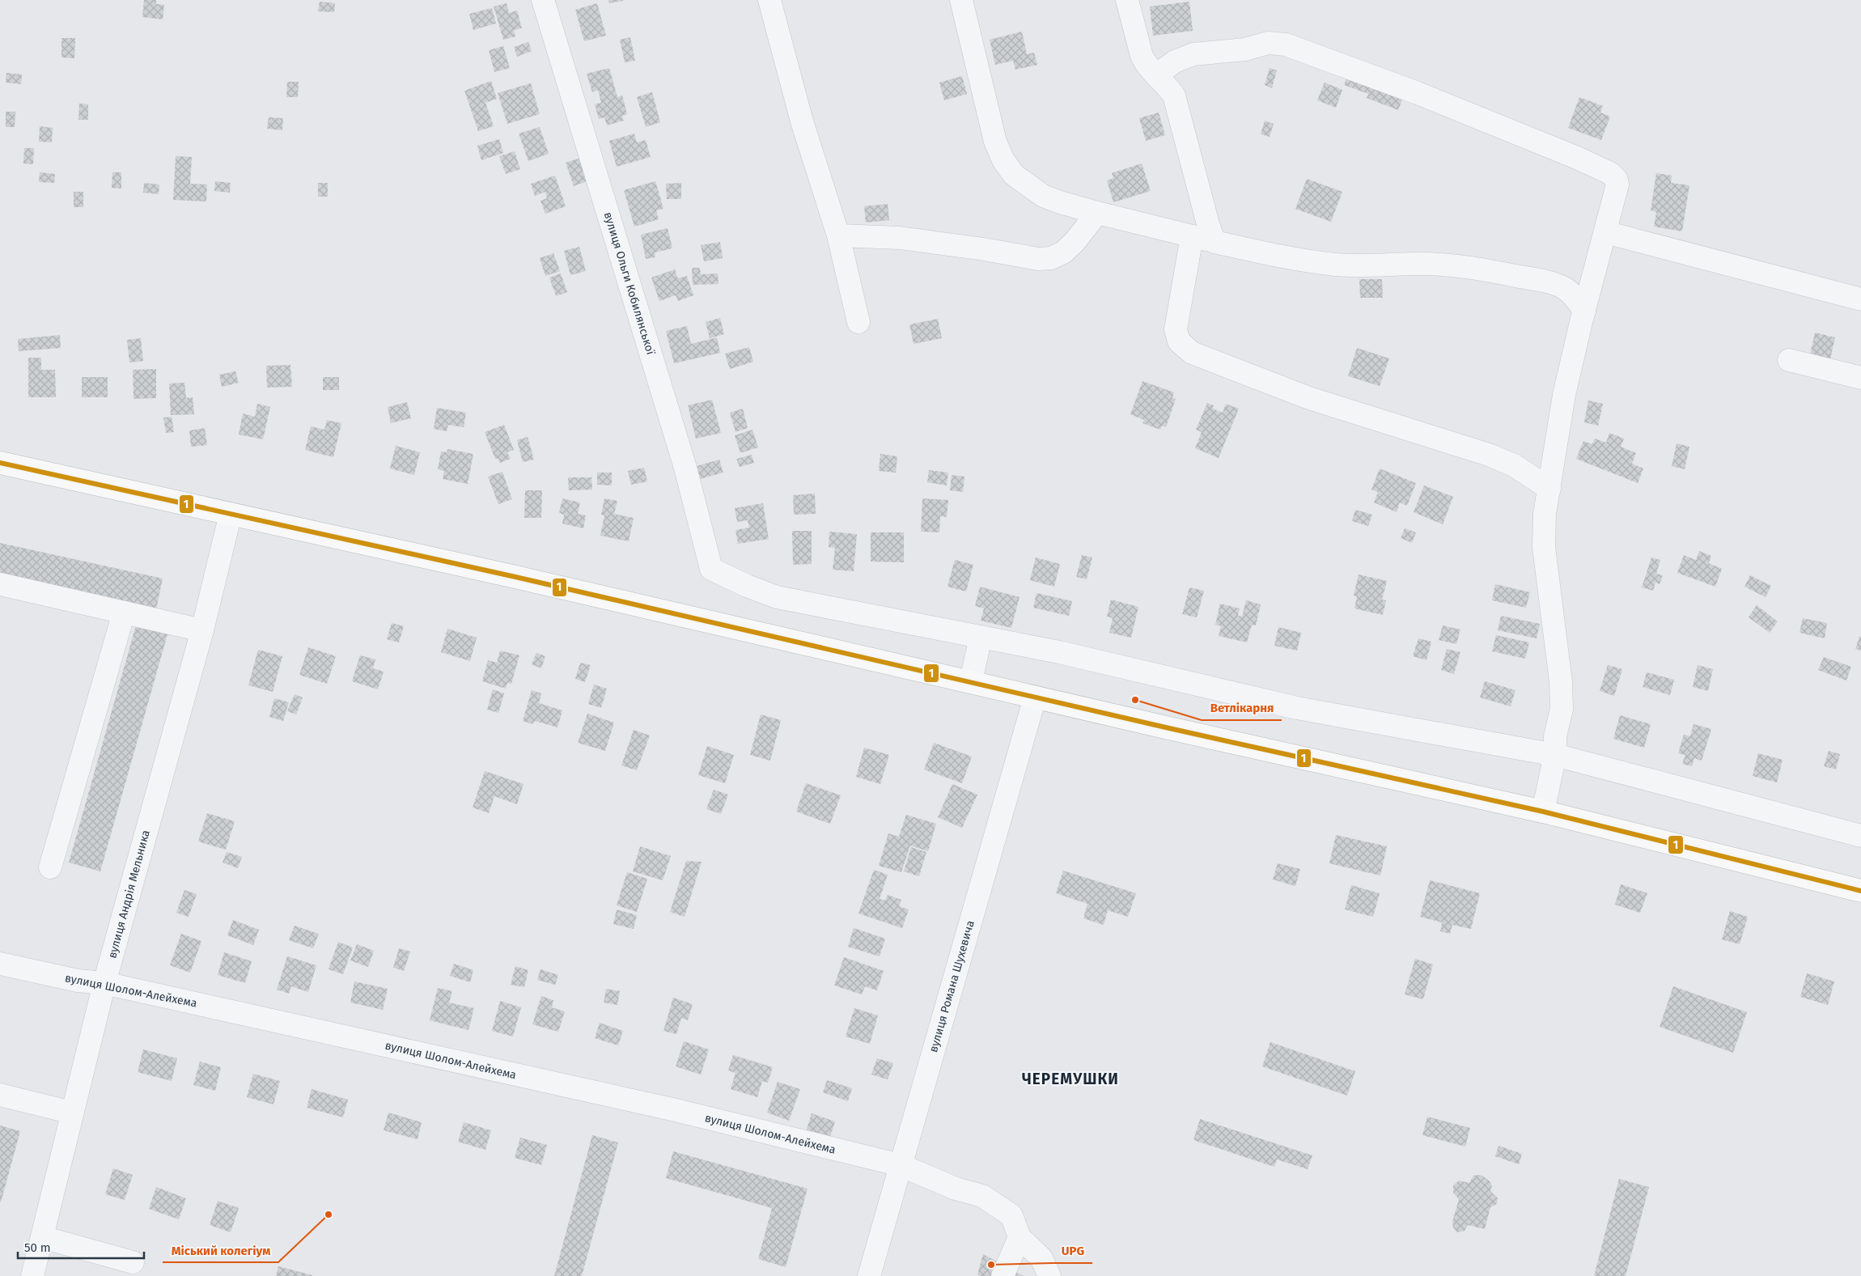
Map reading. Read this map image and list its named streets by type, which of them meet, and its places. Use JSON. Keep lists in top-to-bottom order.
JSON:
{
  "streets": {
    "street": [
      "вулиця Ольги Кобилянської",
      "вулиця Андрія Мельника",
      "вулиця Романа Шухевича",
      "вулиця Шолом-Алейхема"
    ]
  },
  "crossings": [
    ["вулиця Андрія Мельника", "вулиця Шолом-Алейхема"],
    ["вулиця Романа Шухевича", "вулиця Шолом-Алейхема"]
  ],
  "districts": ["ЧЕРЕМУШКИ"],
  "places": ["Ветлікарня", "Міський колегіум", "UPG"],
  "lines": ["transit line 1"],
  "scale_bar": "50 m"
}
